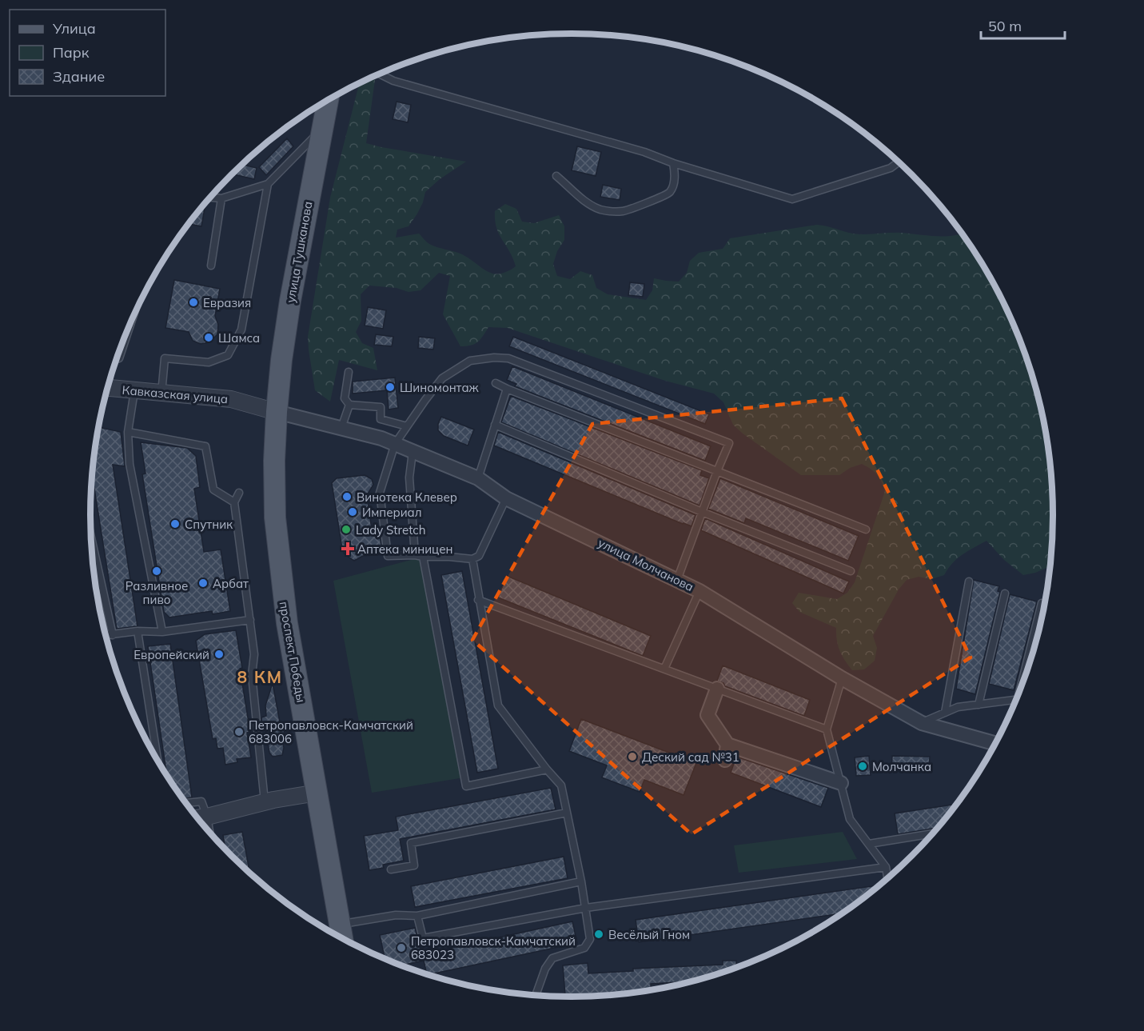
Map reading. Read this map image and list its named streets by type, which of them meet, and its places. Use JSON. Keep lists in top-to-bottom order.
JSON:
{
  "streets": {
    "main road": ["улица Тушканова", "проспект Победы"],
    "street": ["Кавказская улица", "улица Молчанова"]
  },
  "crossings": [
    ["улица Тушканова", "Кавказская улица"],
    ["улица Тушканова", "улица Молчанова"],
    ["улица Тушканова", "проспект Победы"],
    ["Кавказская улица", "улица Молчанова"],
    ["Кавказская улица", "проспект Победы"],
    ["улица Молчанова", "проспект Победы"]
  ],
  "districts": ["8 КМ"],
  "places": {
    "other": [
      "Евразия",
      "Шамса",
      "Шиномонтаж",
      "Винотека Клевер",
      "Империал",
      "Спутник",
      "Lady Stretch",
      "Разливное пиво",
      "Арбат",
      "Европейский",
      "Петропавловск-Камчатский 683006",
      "Деский сад №31",
      "Молчанка",
      "Весёлый Гном",
      "Петропавловск-Камчатский 683023"
    ],
    "health": ["Аптека миницен"]
  },
  "legend": ["Улица", "Парк", "Здание"],
  "scale_bar": "50 m"
}
